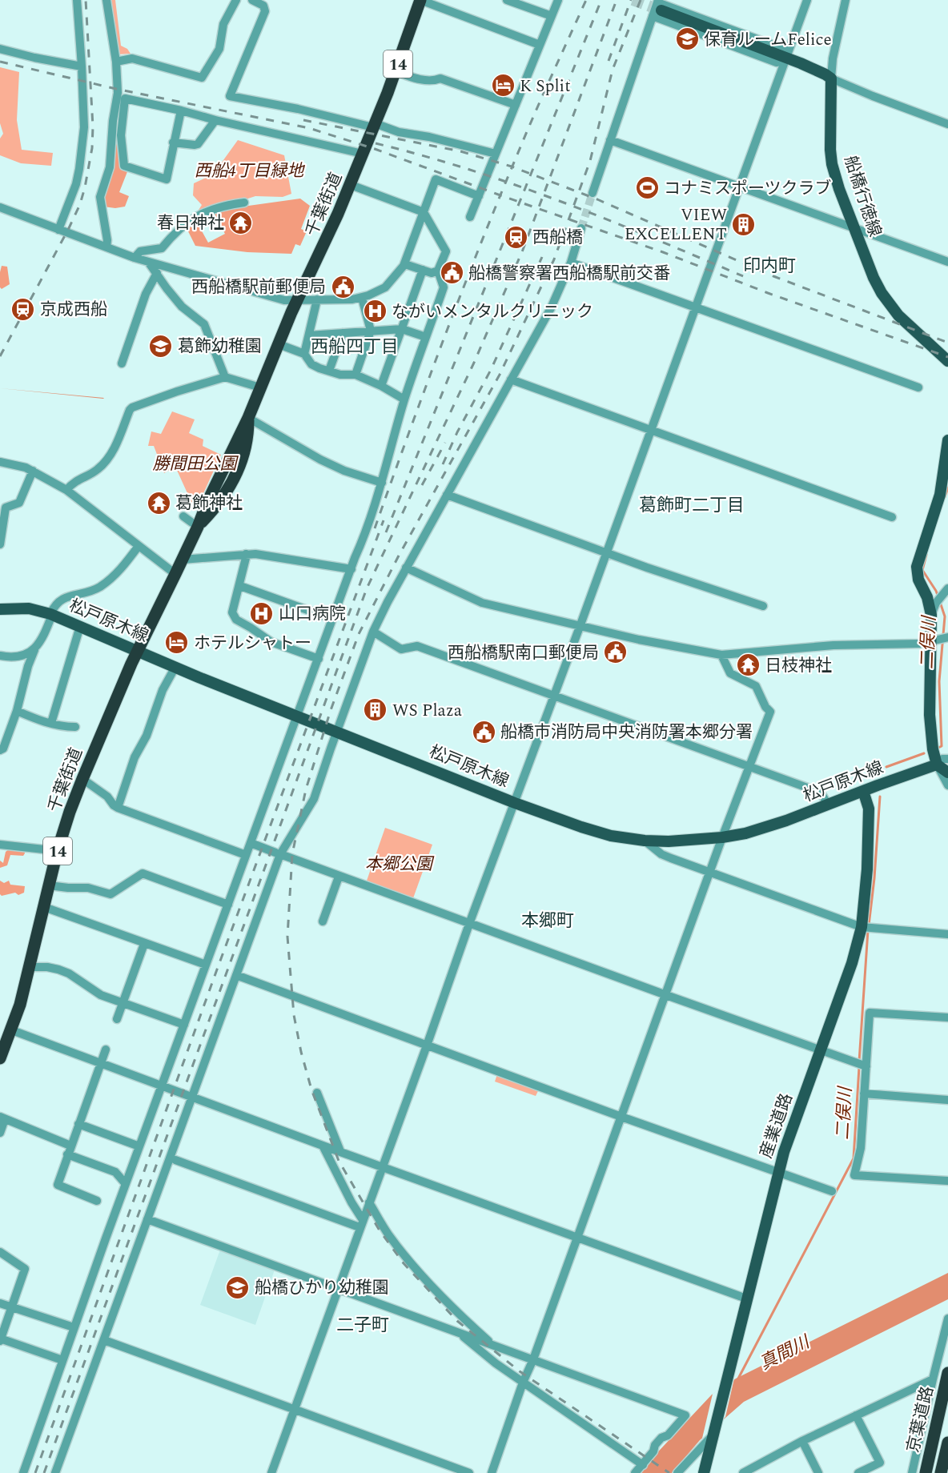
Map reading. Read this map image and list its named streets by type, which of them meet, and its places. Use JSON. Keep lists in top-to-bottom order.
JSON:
{
  "streets": {
    "highway": ["14", "千葉街道", "京葉道路"],
    "main road": ["船橋行徳線", "松戸原木線", "産業道路"]
  },
  "crossings": [
    ["千葉街道", "松戸原木線"],
    ["松戸原木線", "産業道路"]
  ],
  "districts": [
    "印内町",
    "西船四丁目",
    "葛飾町二丁目",
    "本郷町",
    "二子町"
  ],
  "water": ["二俣川", "真間川"],
  "parks": ["西船4丁目緑地", "勝間田公園", "本郷公園"],
  "places": {
    "school or university": ["保育ルームFelice", "葛飾幼稚園", "船橋ひかり幼稚園"],
    "hotel": ["K Split", "ホテルシャトー"],
    "sports": ["コナミスポーツクラブ"],
    "temple": ["春日神社", "葛飾神社", "日枝神社"],
    "building": ["VIEW EXCELLENT", "WS Plaza"],
    "station": ["西船橋", "京成西船"],
    "public building": [
      "船橋警察署西船橋駅前交番",
      "西船橋駅前郵便局",
      "西船橋駅南口郵便局",
      "船橋市消防局中央消防署本郷分署"
    ],
    "hospital": ["ながいメンタルクリニック", "山口病院"]
  }
}
